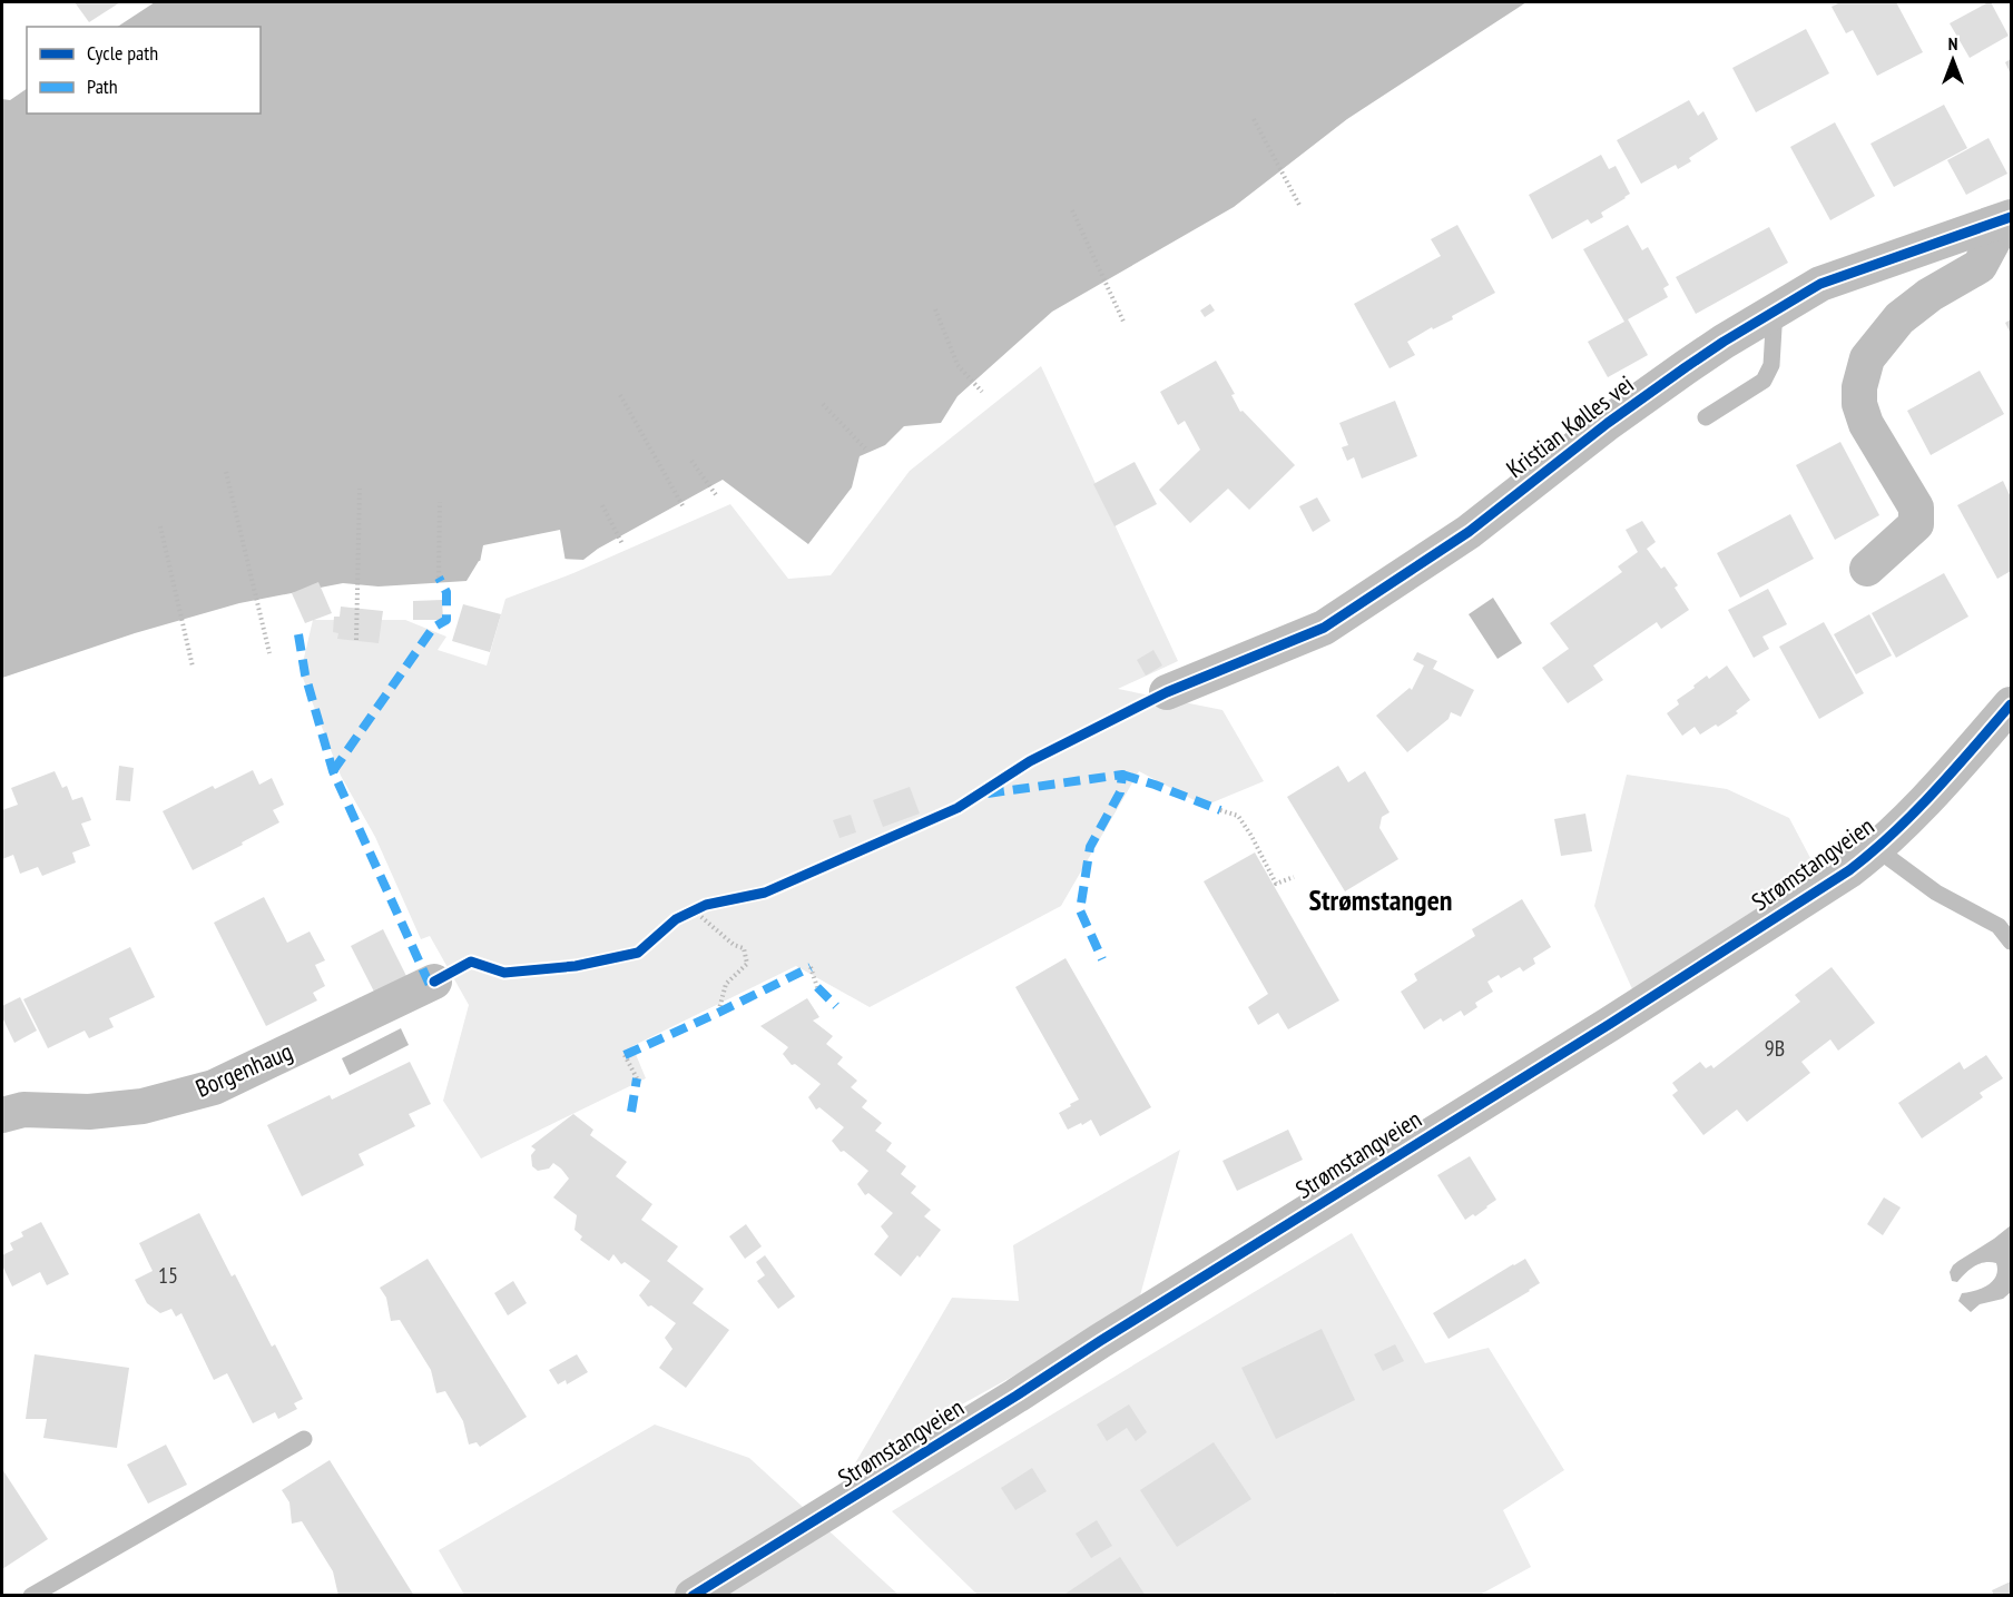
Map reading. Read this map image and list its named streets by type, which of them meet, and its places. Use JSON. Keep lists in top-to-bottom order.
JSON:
{
  "streets": {
    "street": ["Kristian Kølles vei", "Strømstangveien", "Borgenhaug"]
  },
  "districts": ["Strømstangen"],
  "house_numbers": ["9B", "15"],
  "legend": ["Cycle path", "Path"],
  "north": "top"
}
